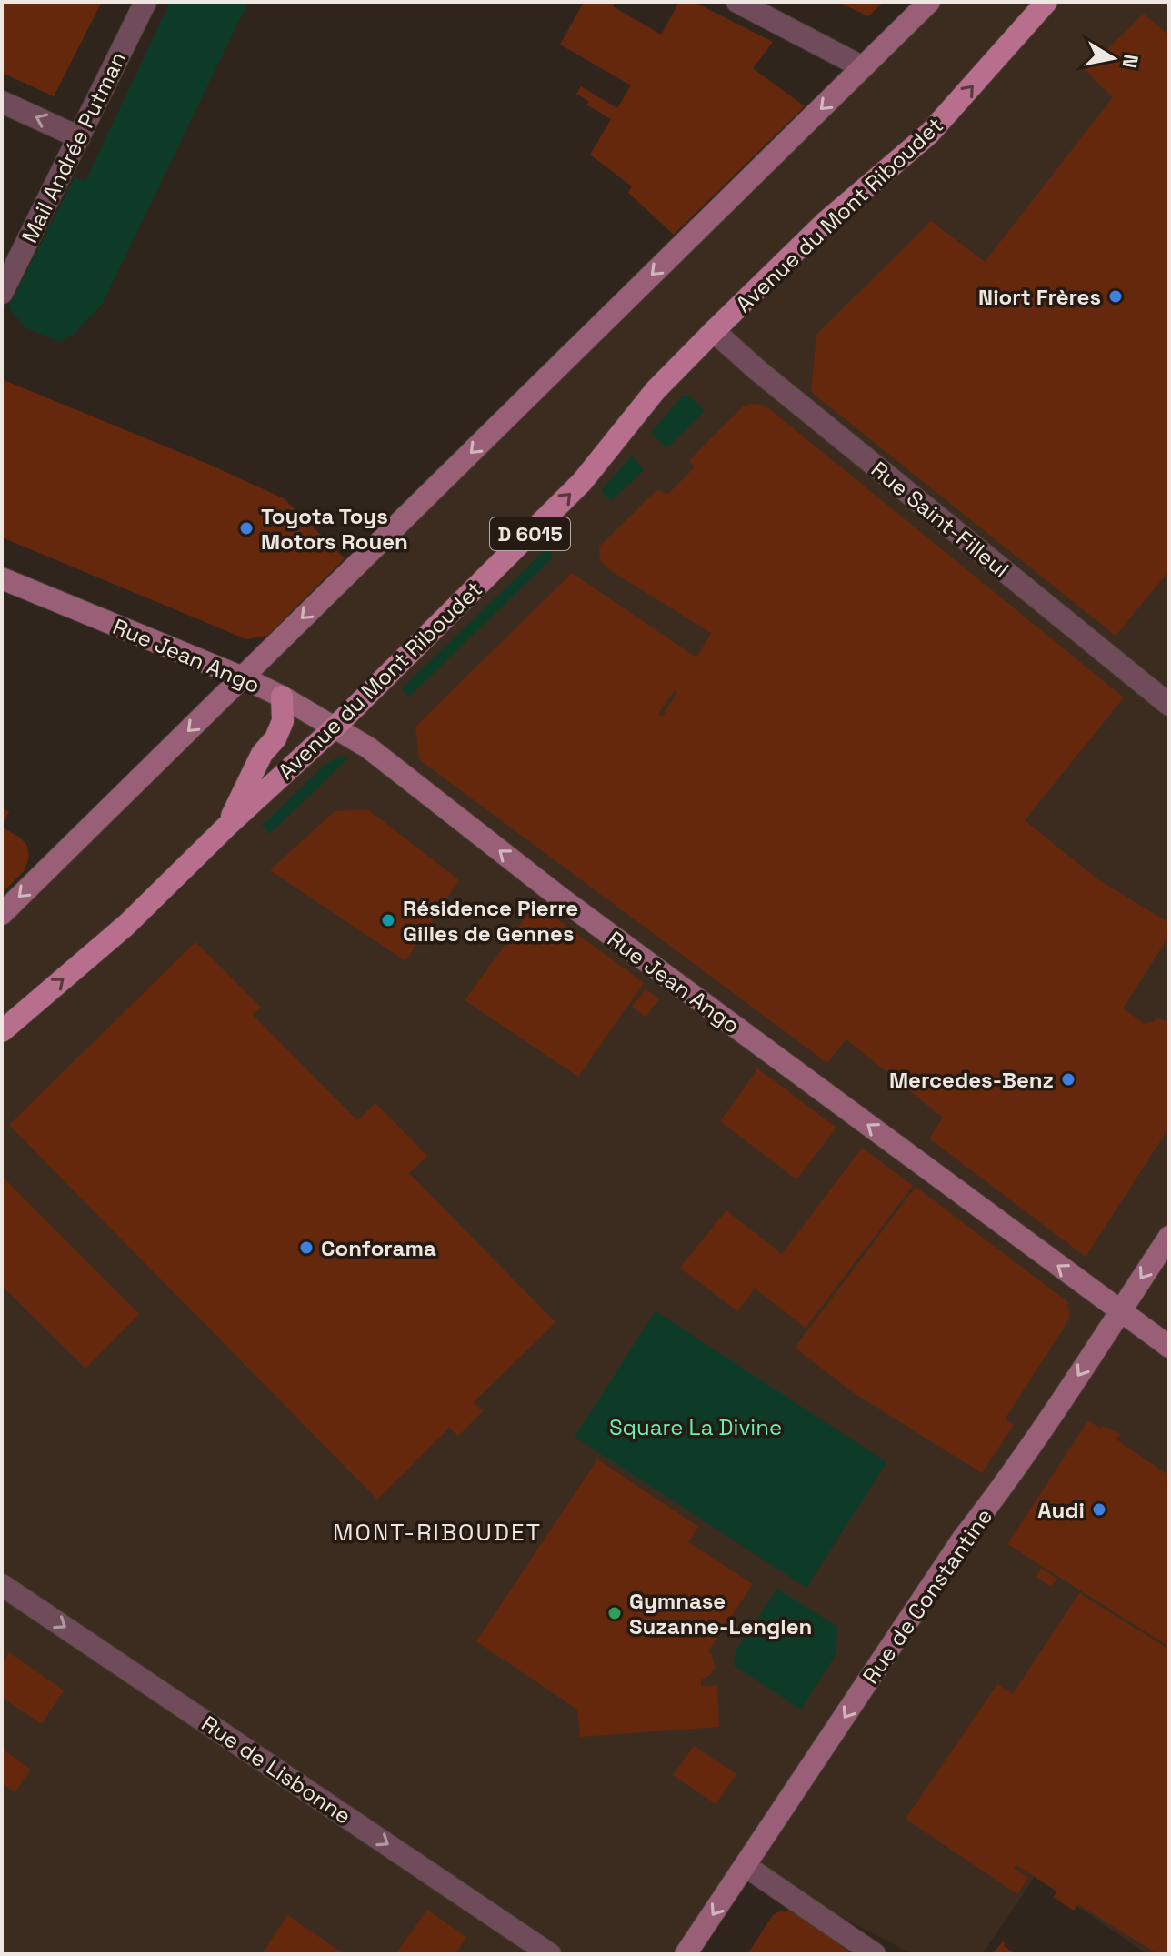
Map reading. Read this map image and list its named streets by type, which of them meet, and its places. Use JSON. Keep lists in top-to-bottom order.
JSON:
{
  "streets": {
    "main road": ["Avenue du Mont Riboudet", "D 6015"],
    "street": [
      "Mail Andrée Putman",
      "Rue Saint-Filleul",
      "Rue Jean Ango",
      "Rue de Constantine",
      "Rue de Lisbonne"
    ]
  },
  "crossings": [
    ["Avenue du Mont Riboudet", "Rue Saint-Filleul"],
    ["Avenue du Mont Riboudet", "D 6015"],
    ["Avenue du Mont Riboudet", "Rue Jean Ango"],
    ["D 6015", "Rue Jean Ango"],
    ["Rue Jean Ango", "Rue de Constantine"]
  ],
  "one_way": [
    "Avenue du Mont Riboudet",
    "Rue Jean Ango",
    "Rue de Constantine",
    "Rue de Lisbonne"
  ],
  "districts": ["MONT-RIBOUDET"],
  "parks": ["Square La Divine"],
  "places": [
    "Niort Frères",
    "Toyota Toys Motors Rouen",
    "Résidence Pierre Gilles de Gennes",
    "Mercedes-Benz",
    "Conforama",
    "Audi",
    "Gymnase Suzanne-Lenglen"
  ],
  "north": "right"
}
